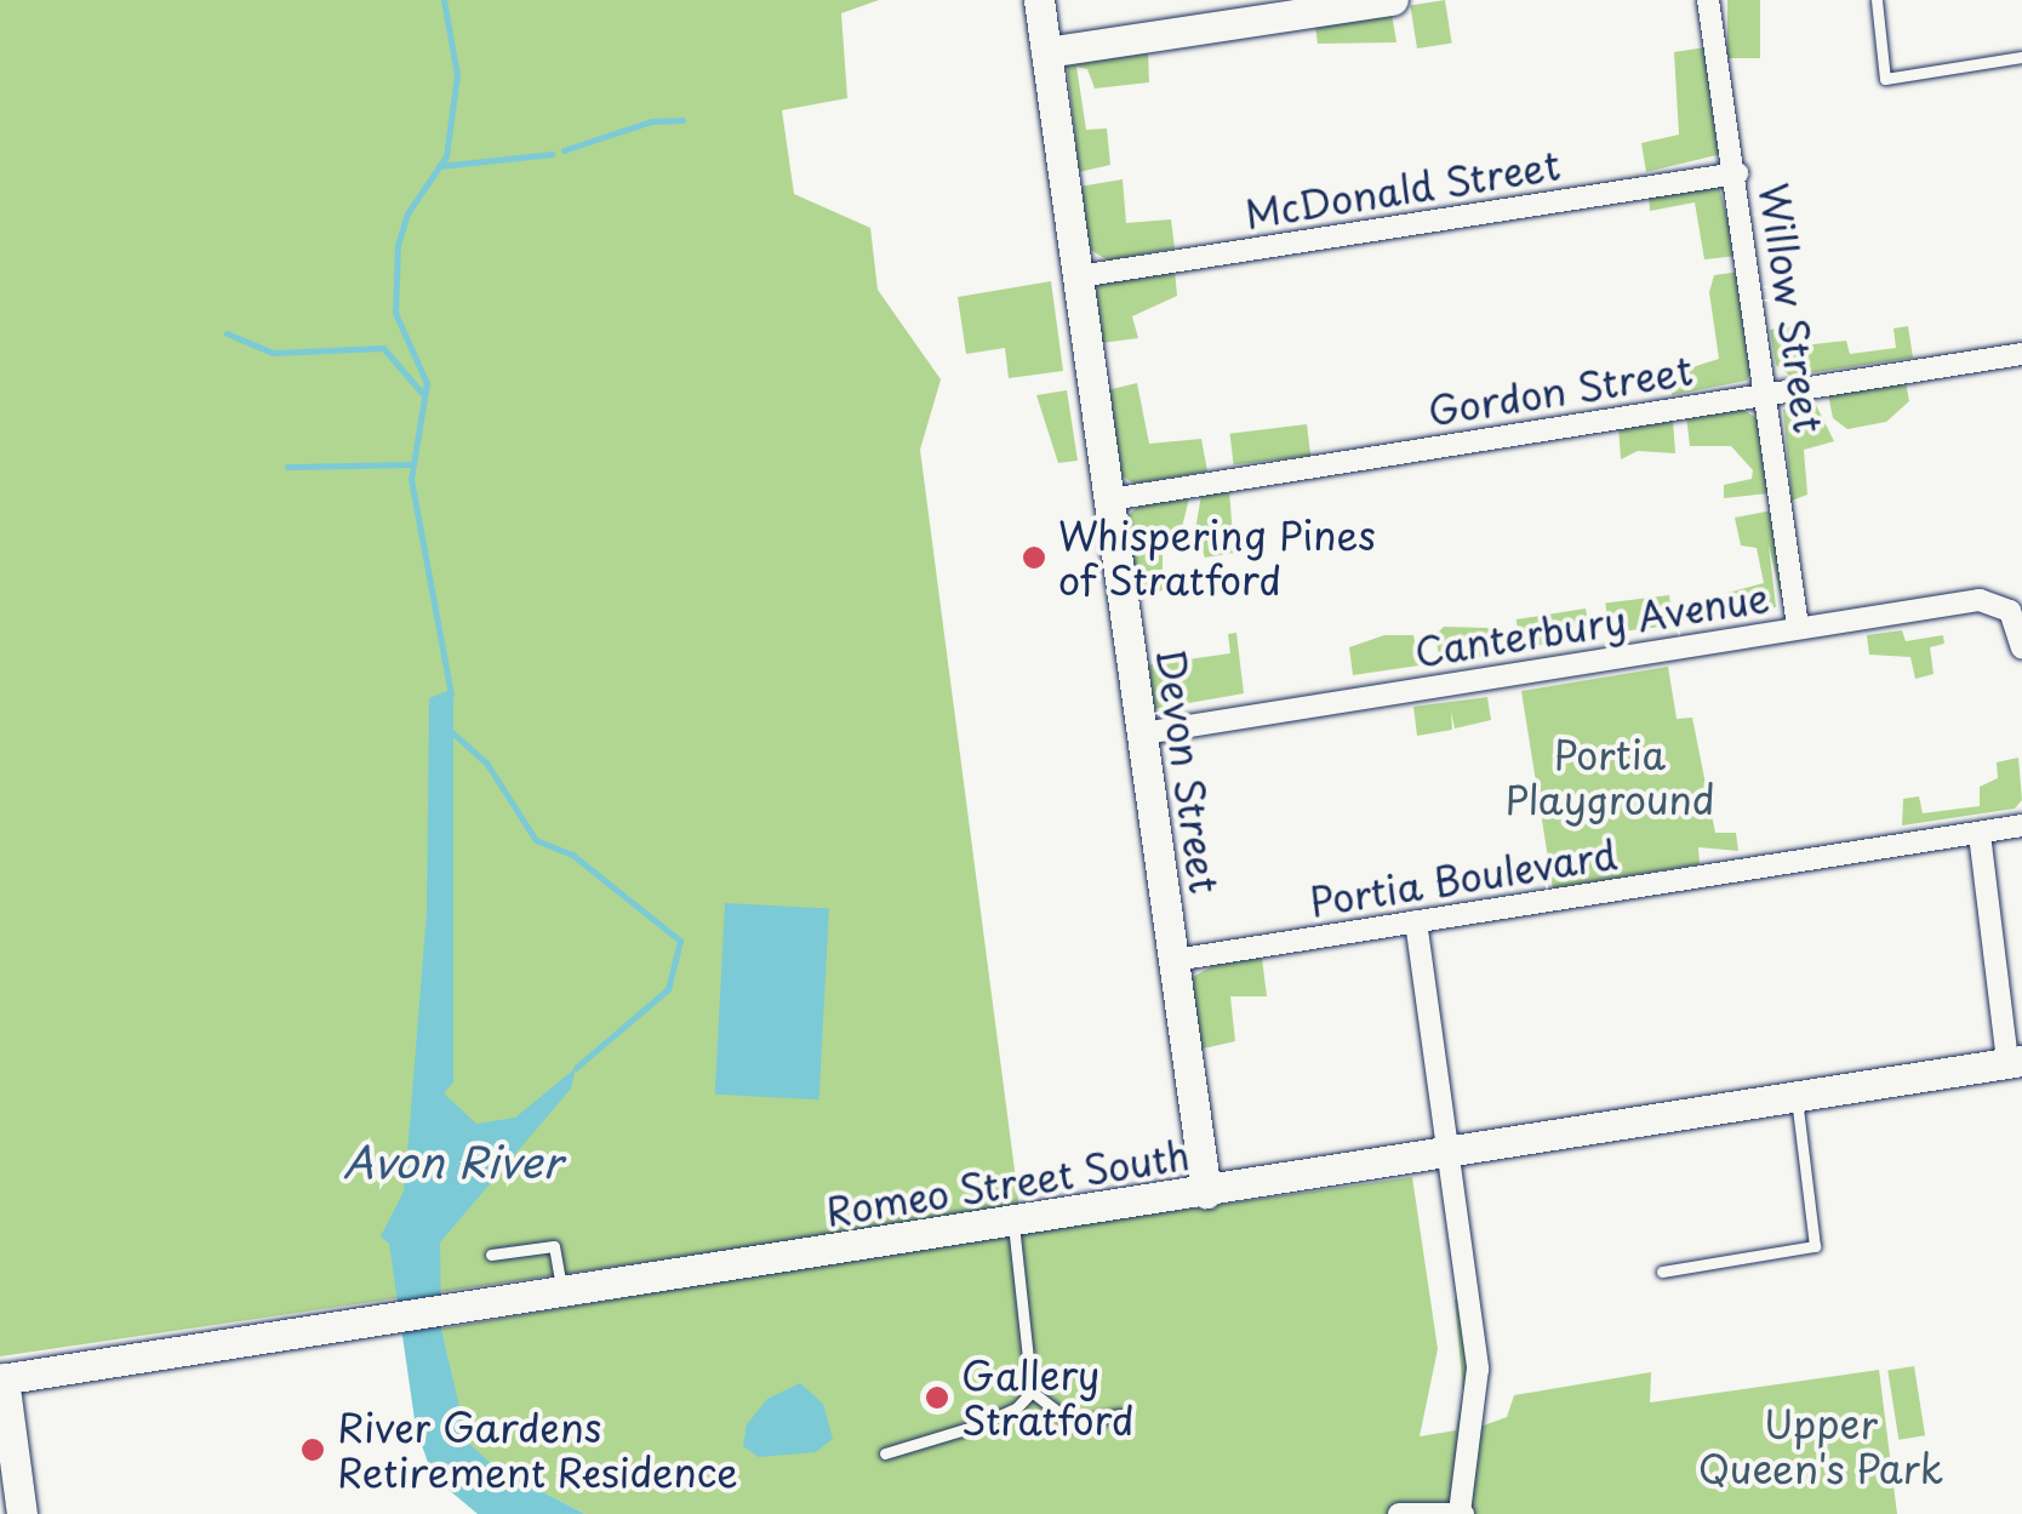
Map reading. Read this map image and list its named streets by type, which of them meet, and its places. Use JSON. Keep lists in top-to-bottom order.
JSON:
{
  "streets": {
    "main road": ["Devon Street", "Romeo Street South"],
    "street": [
      "McDonald Street",
      "Willow Street",
      "Gordon Street",
      "Canterbury Avenue",
      "Portia Boulevard"
    ]
  },
  "crossings": [
    ["McDonald Street", "Willow Street"],
    ["McDonald Street", "Devon Street"],
    ["Willow Street", "Gordon Street"],
    ["Willow Street", "Canterbury Avenue"],
    ["Gordon Street", "Devon Street"],
    ["Canterbury Avenue", "Devon Street"],
    ["Devon Street", "Portia Boulevard"],
    ["Devon Street", "Romeo Street South"]
  ],
  "water": ["Avon River"],
  "parks": ["Portia Playground", "Upper Queen's Park"],
  "places": ["Whispering Pines of Stratford", "Gallery Stratford", "River Gardens Retirement Residence"]
}
